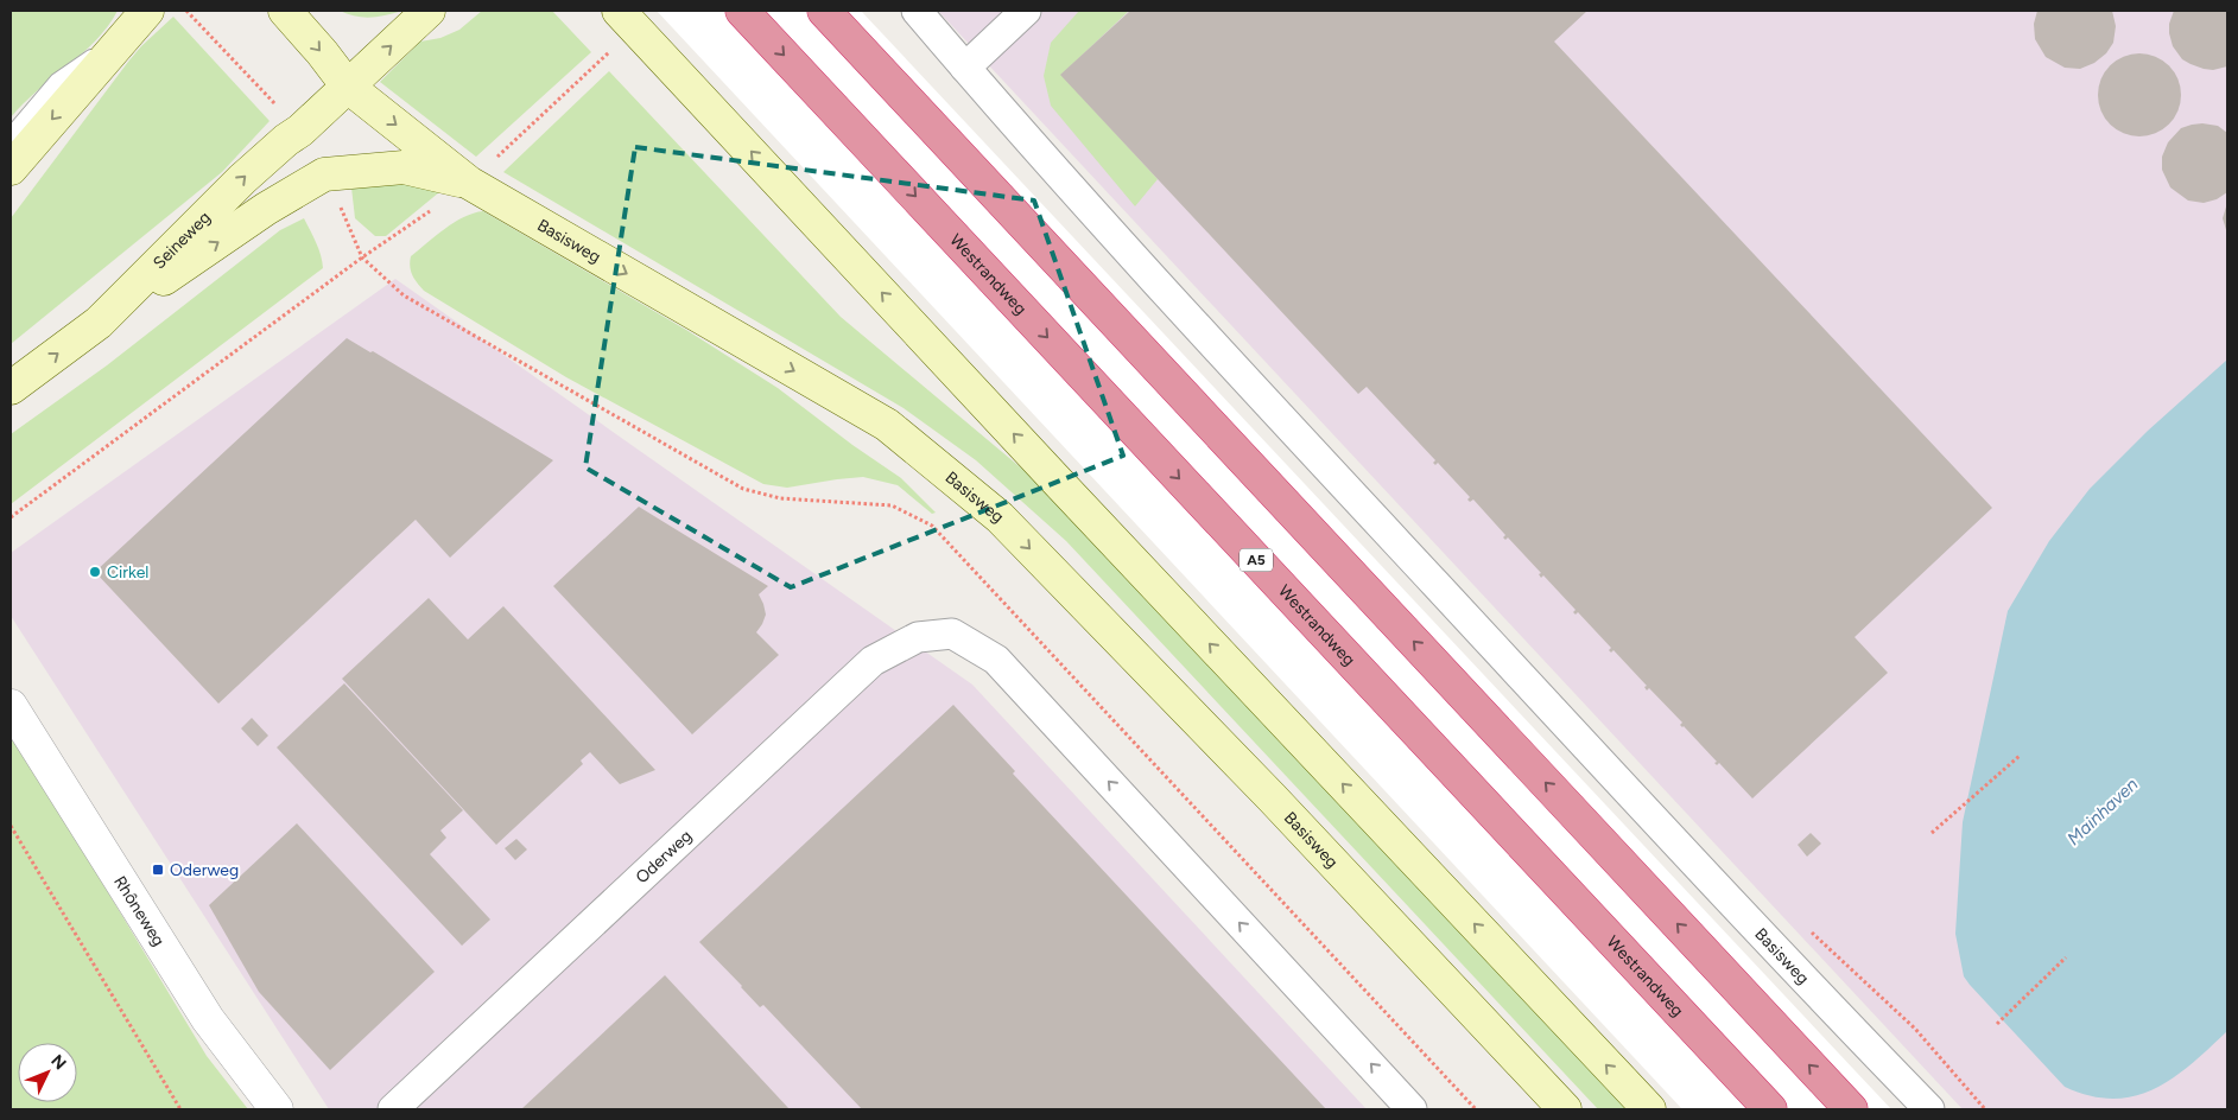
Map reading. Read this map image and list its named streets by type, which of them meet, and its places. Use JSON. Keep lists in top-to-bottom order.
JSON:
{
  "streets": {
    "highway": ["Westrandweg", "A5"],
    "main road": ["Seineweg", "Basisweg"],
    "street": ["Oderweg", "Rhôneweg"]
  },
  "crossings": [
    ["Seineweg", "Basisweg"]
  ],
  "water": ["Mainhaven"],
  "places": {
    "other": ["Cirkel"],
    "transit": ["Oderweg"]
  },
  "north": "top right"
}
